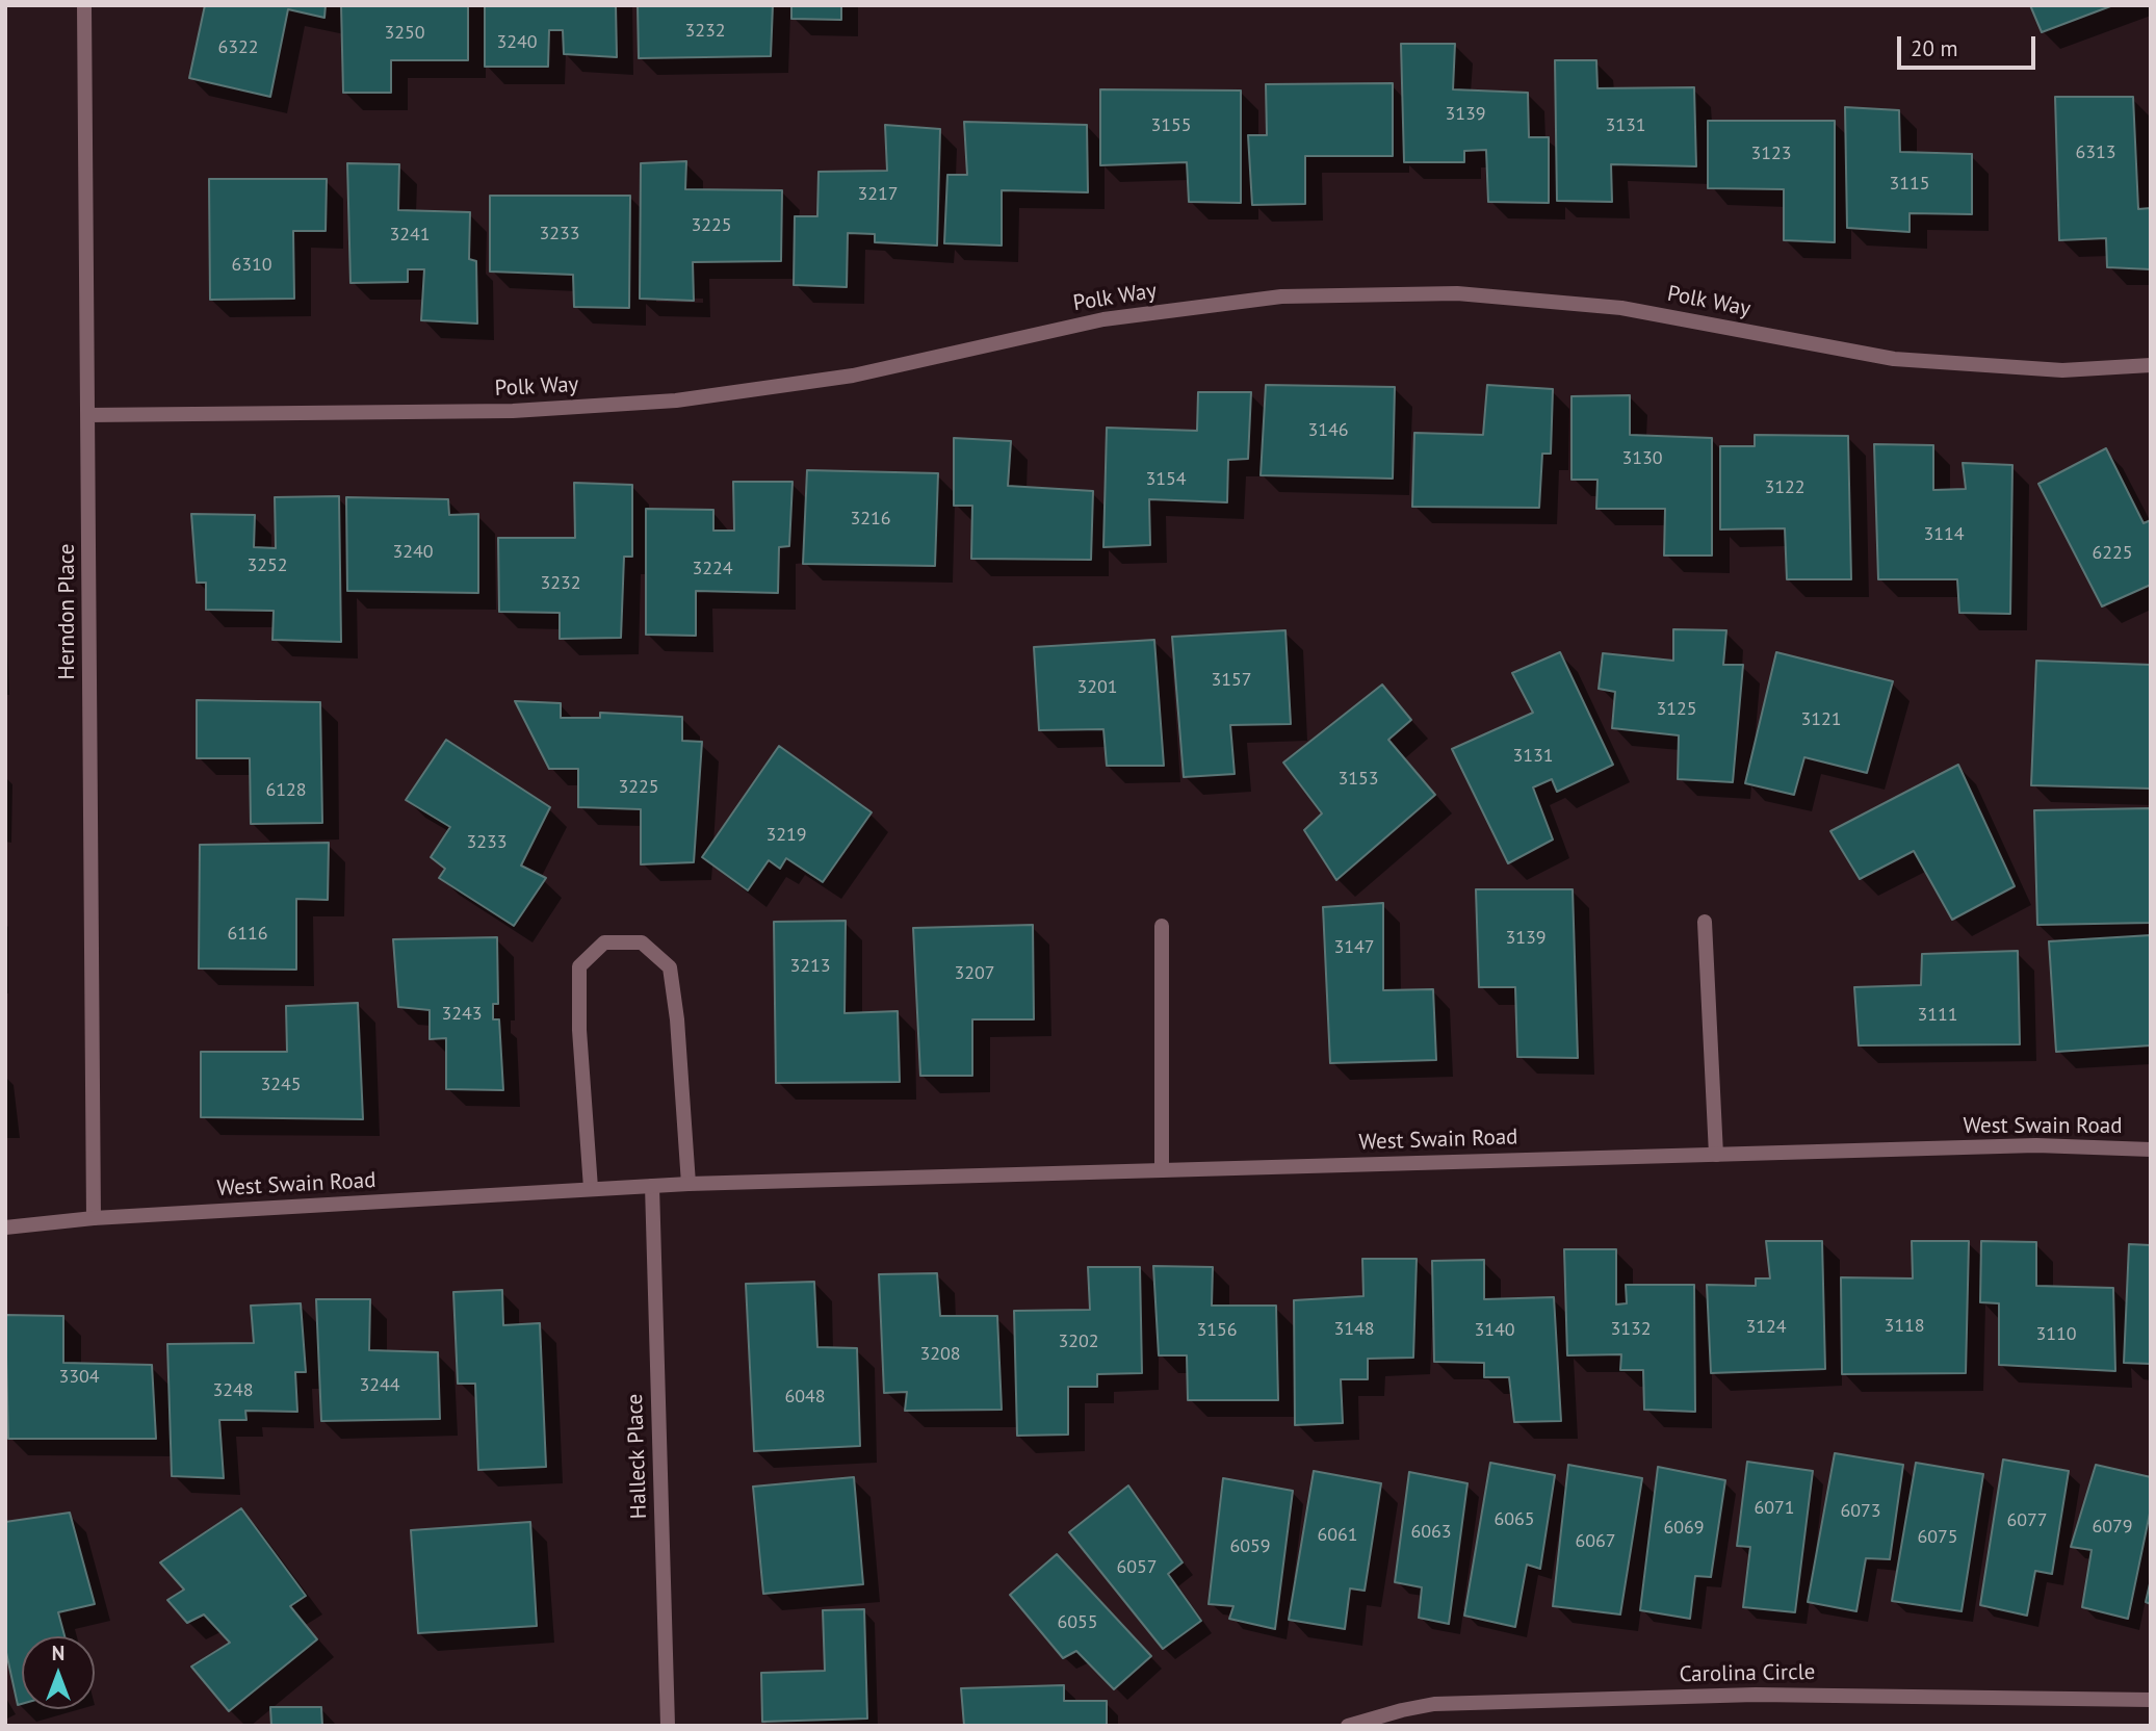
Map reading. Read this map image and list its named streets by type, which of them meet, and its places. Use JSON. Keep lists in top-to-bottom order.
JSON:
{
  "streets": {
    "street": [
      "Polk Way",
      "Herndon Place",
      "West Swain Road",
      "Halleck Place",
      "Carolina Circle"
    ]
  },
  "crossings": [
    ["Polk Way", "Herndon Place"],
    ["Herndon Place", "West Swain Road"],
    ["West Swain Road", "Halleck Place"]
  ],
  "house_numbers": [
    "3232",
    "3250",
    "3240",
    "6322",
    "3139",
    "3155",
    "3131",
    "6313",
    "3123",
    "3115",
    "3217",
    "3225",
    "3233",
    "3241",
    "6310",
    "3146",
    "3130",
    "3154",
    "3122",
    "3216",
    "3114",
    "3240",
    "6225",
    "3252",
    "3224",
    "3232",
    "3157",
    "3201",
    "3125",
    "3121",
    "3131",
    "3153",
    "3225",
    "6128",
    "3219",
    "3233",
    "6116",
    "3139",
    "3147",
    "3213",
    "3207",
    "3243",
    "3111",
    "3245",
    "3118",
    "3124",
    "3148",
    "3132",
    "3156",
    "3140",
    "3110",
    "3202",
    "3208",
    "3304",
    "3244",
    "3248",
    "6048",
    "6071",
    "6073",
    "6065",
    "6077",
    "6079",
    "6069",
    "6063",
    "6061",
    "6075",
    "6067",
    "6059",
    "6057",
    "6055"
  ],
  "scale_bar": "20 m",
  "north": "top"
}
